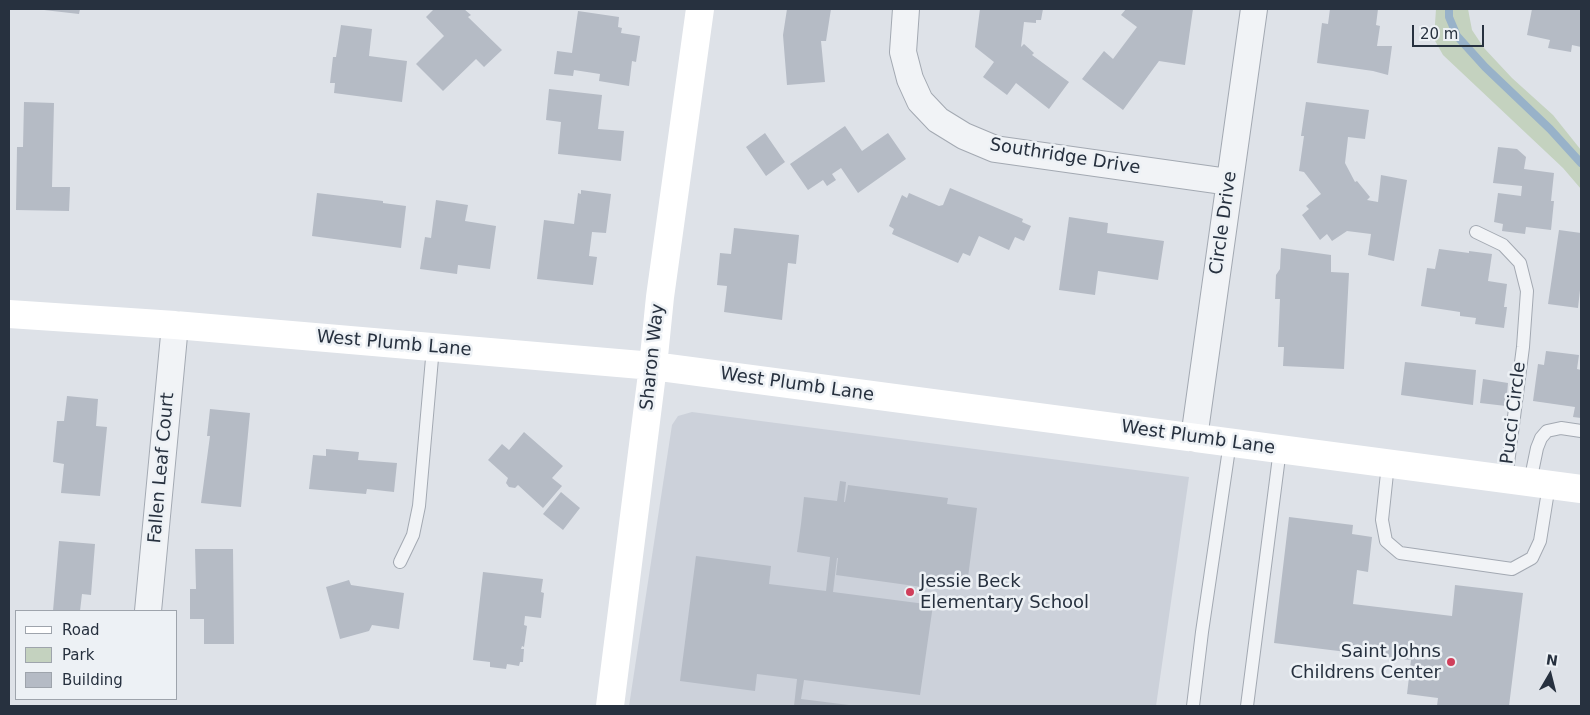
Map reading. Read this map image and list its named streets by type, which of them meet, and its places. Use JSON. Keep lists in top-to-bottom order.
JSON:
{
  "streets": {
    "main road": ["West Plumb Lane", "Sharon Way"],
    "street": ["Southridge Drive", "Circle Drive", "Fallen Leaf Court"],
    "lane": ["Pucci Circle"]
  },
  "crossings": [
    ["Southridge Drive", "Circle Drive"],
    ["Circle Drive", "West Plumb Lane"],
    ["West Plumb Lane", "Sharon Way"],
    ["West Plumb Lane", "Pucci Circle"],
    ["West Plumb Lane", "Fallen Leaf Court"]
  ],
  "places": ["Jessie Beck Elementary School", "Saint Johns Childrens Center"],
  "legend": ["Road", "Park", "Building"],
  "scale_bar": "20 m",
  "north": "top"
}
